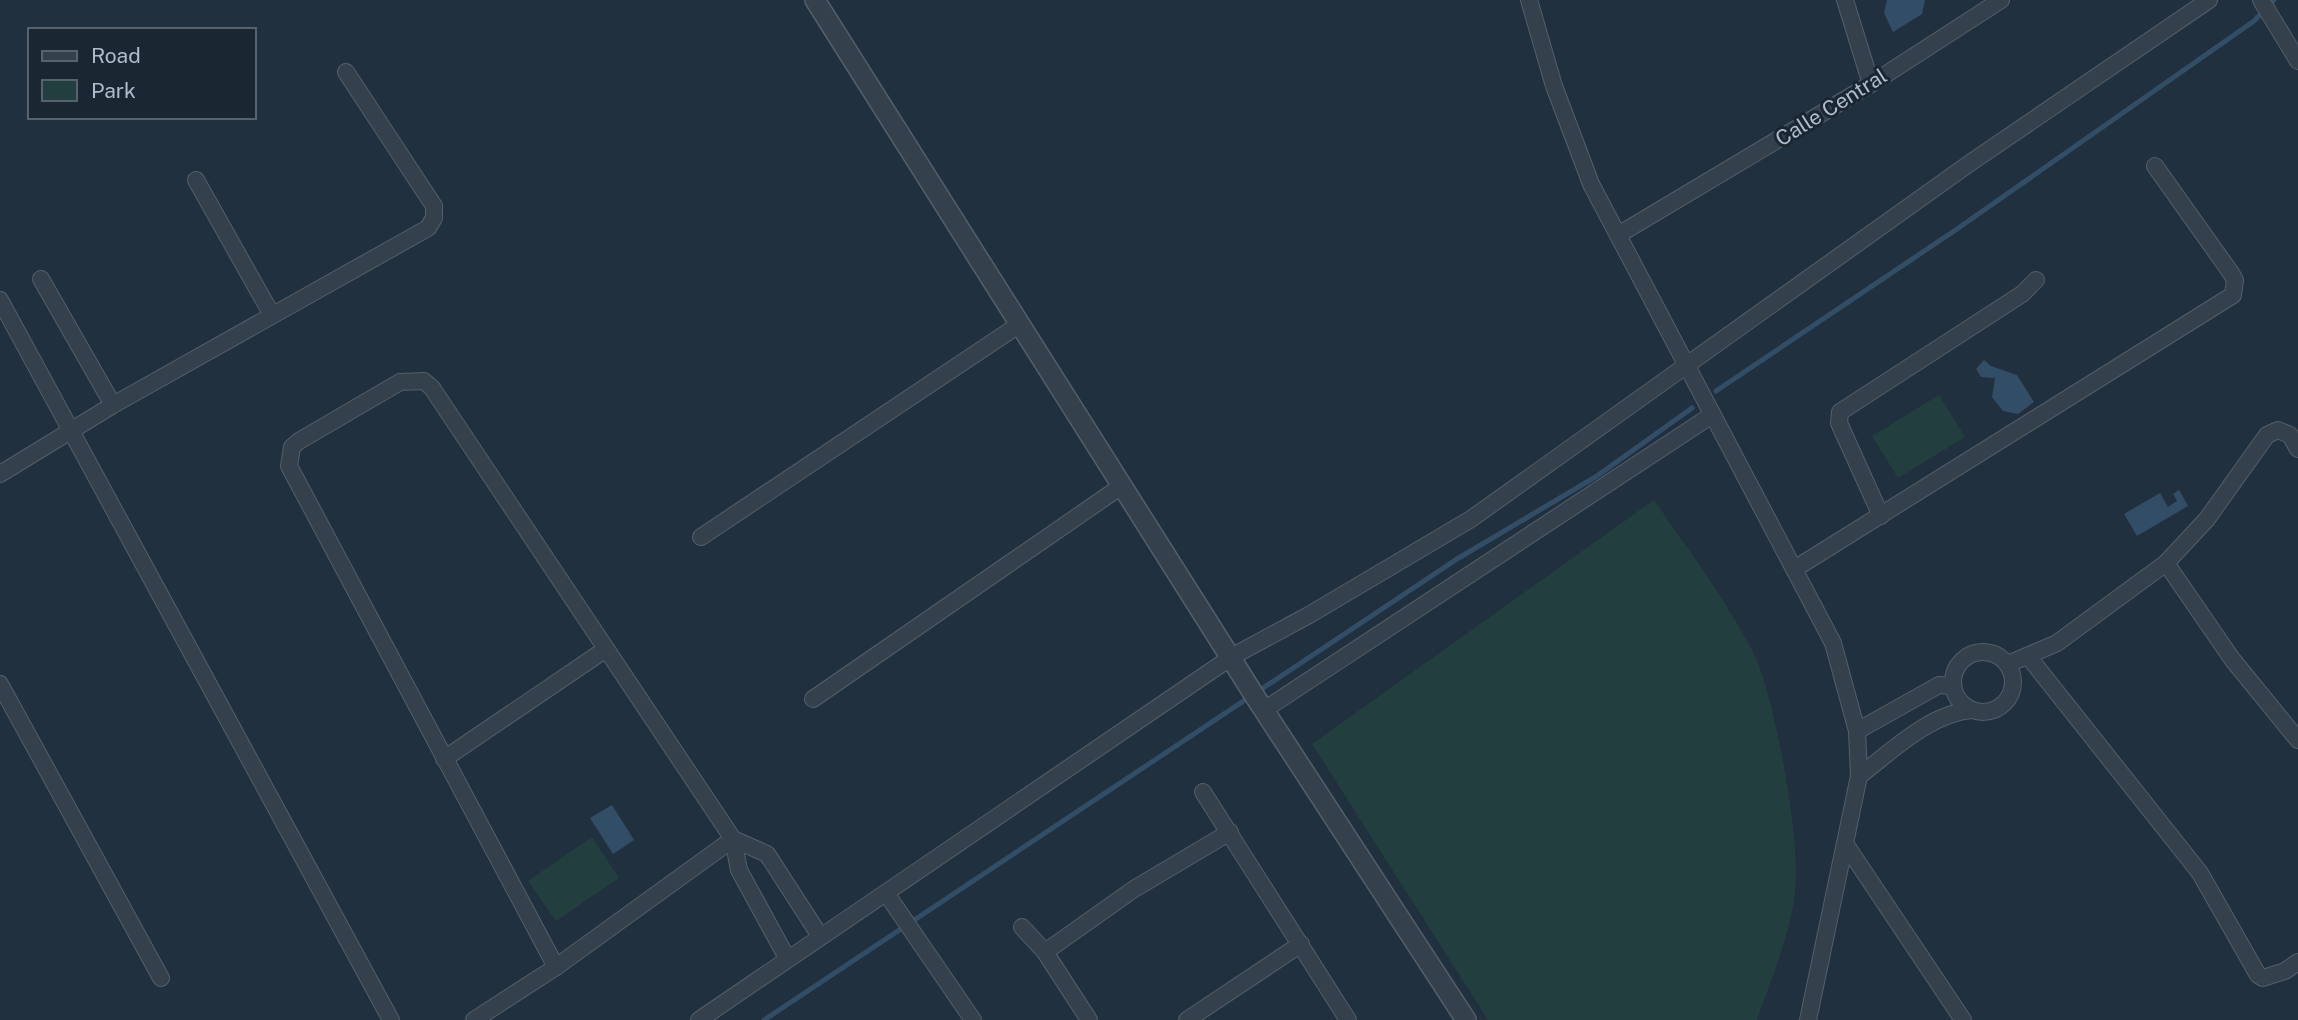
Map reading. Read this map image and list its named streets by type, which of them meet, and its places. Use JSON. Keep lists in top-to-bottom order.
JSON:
{
  "streets": {
    "street": ["Calle Central"]
  },
  "legend": ["Road", "Park"]
}
